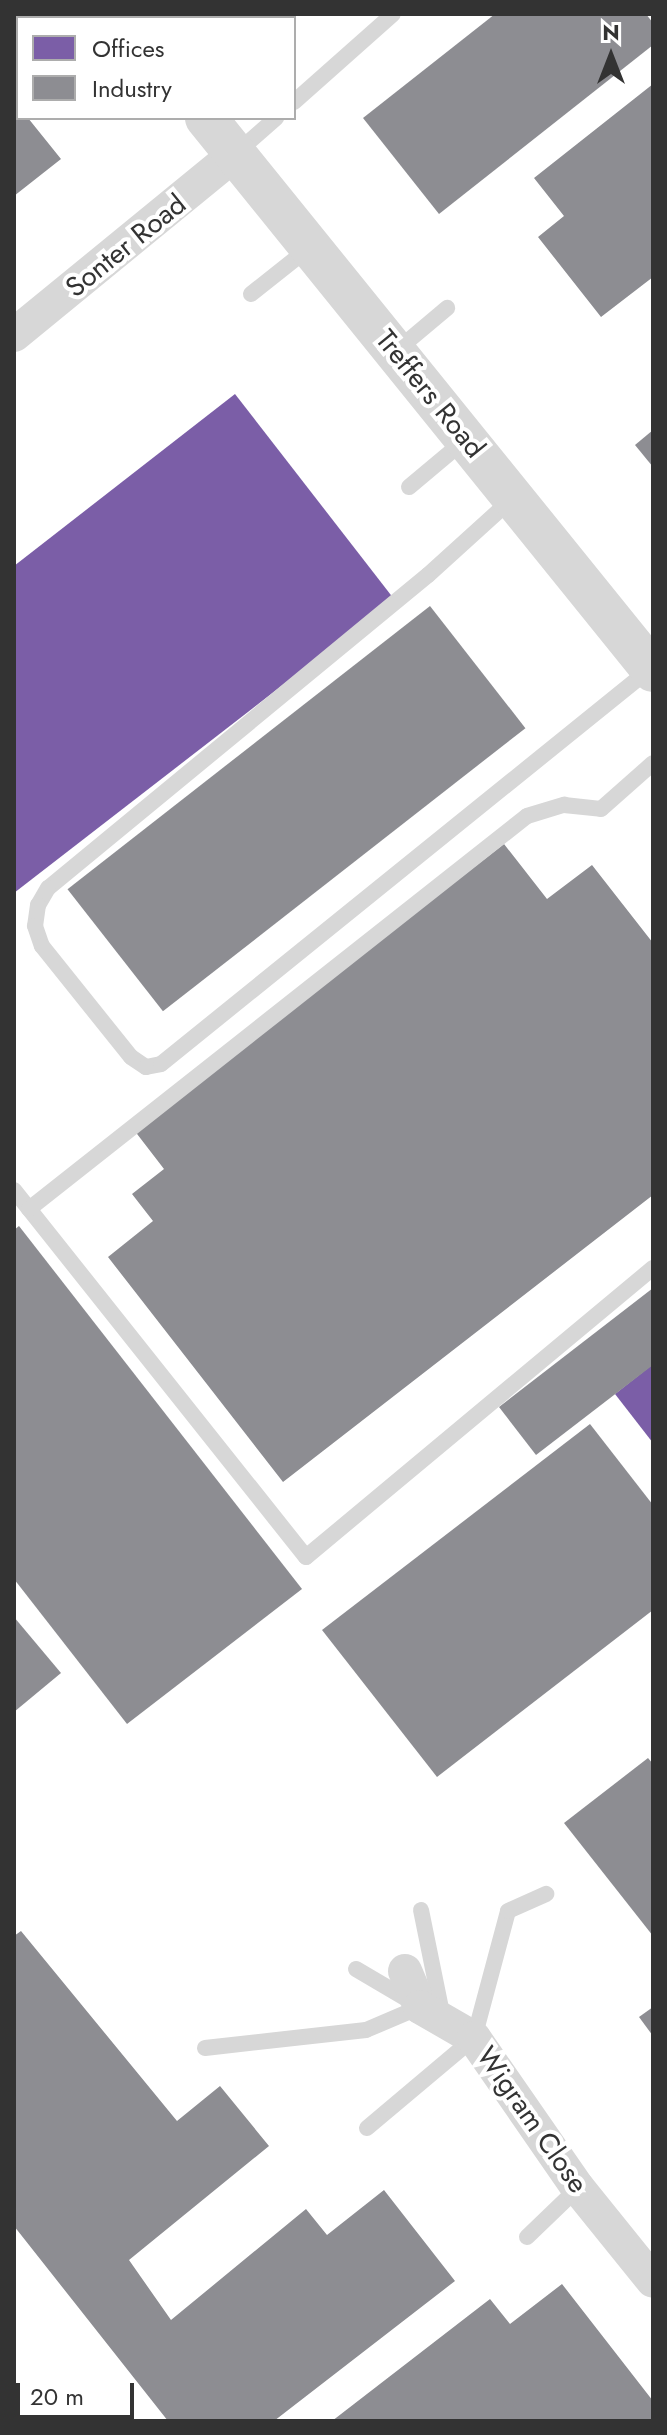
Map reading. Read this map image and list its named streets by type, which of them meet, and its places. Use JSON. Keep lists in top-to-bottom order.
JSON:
{
  "streets": {
    "street": ["Sonter Road", "Treffers Road", "Wigram Close"]
  },
  "crossings": [
    ["Sonter Road", "Treffers Road"]
  ],
  "legend": ["Offices", "Industry"],
  "scale_bar": "20 m",
  "north": "top"
}
